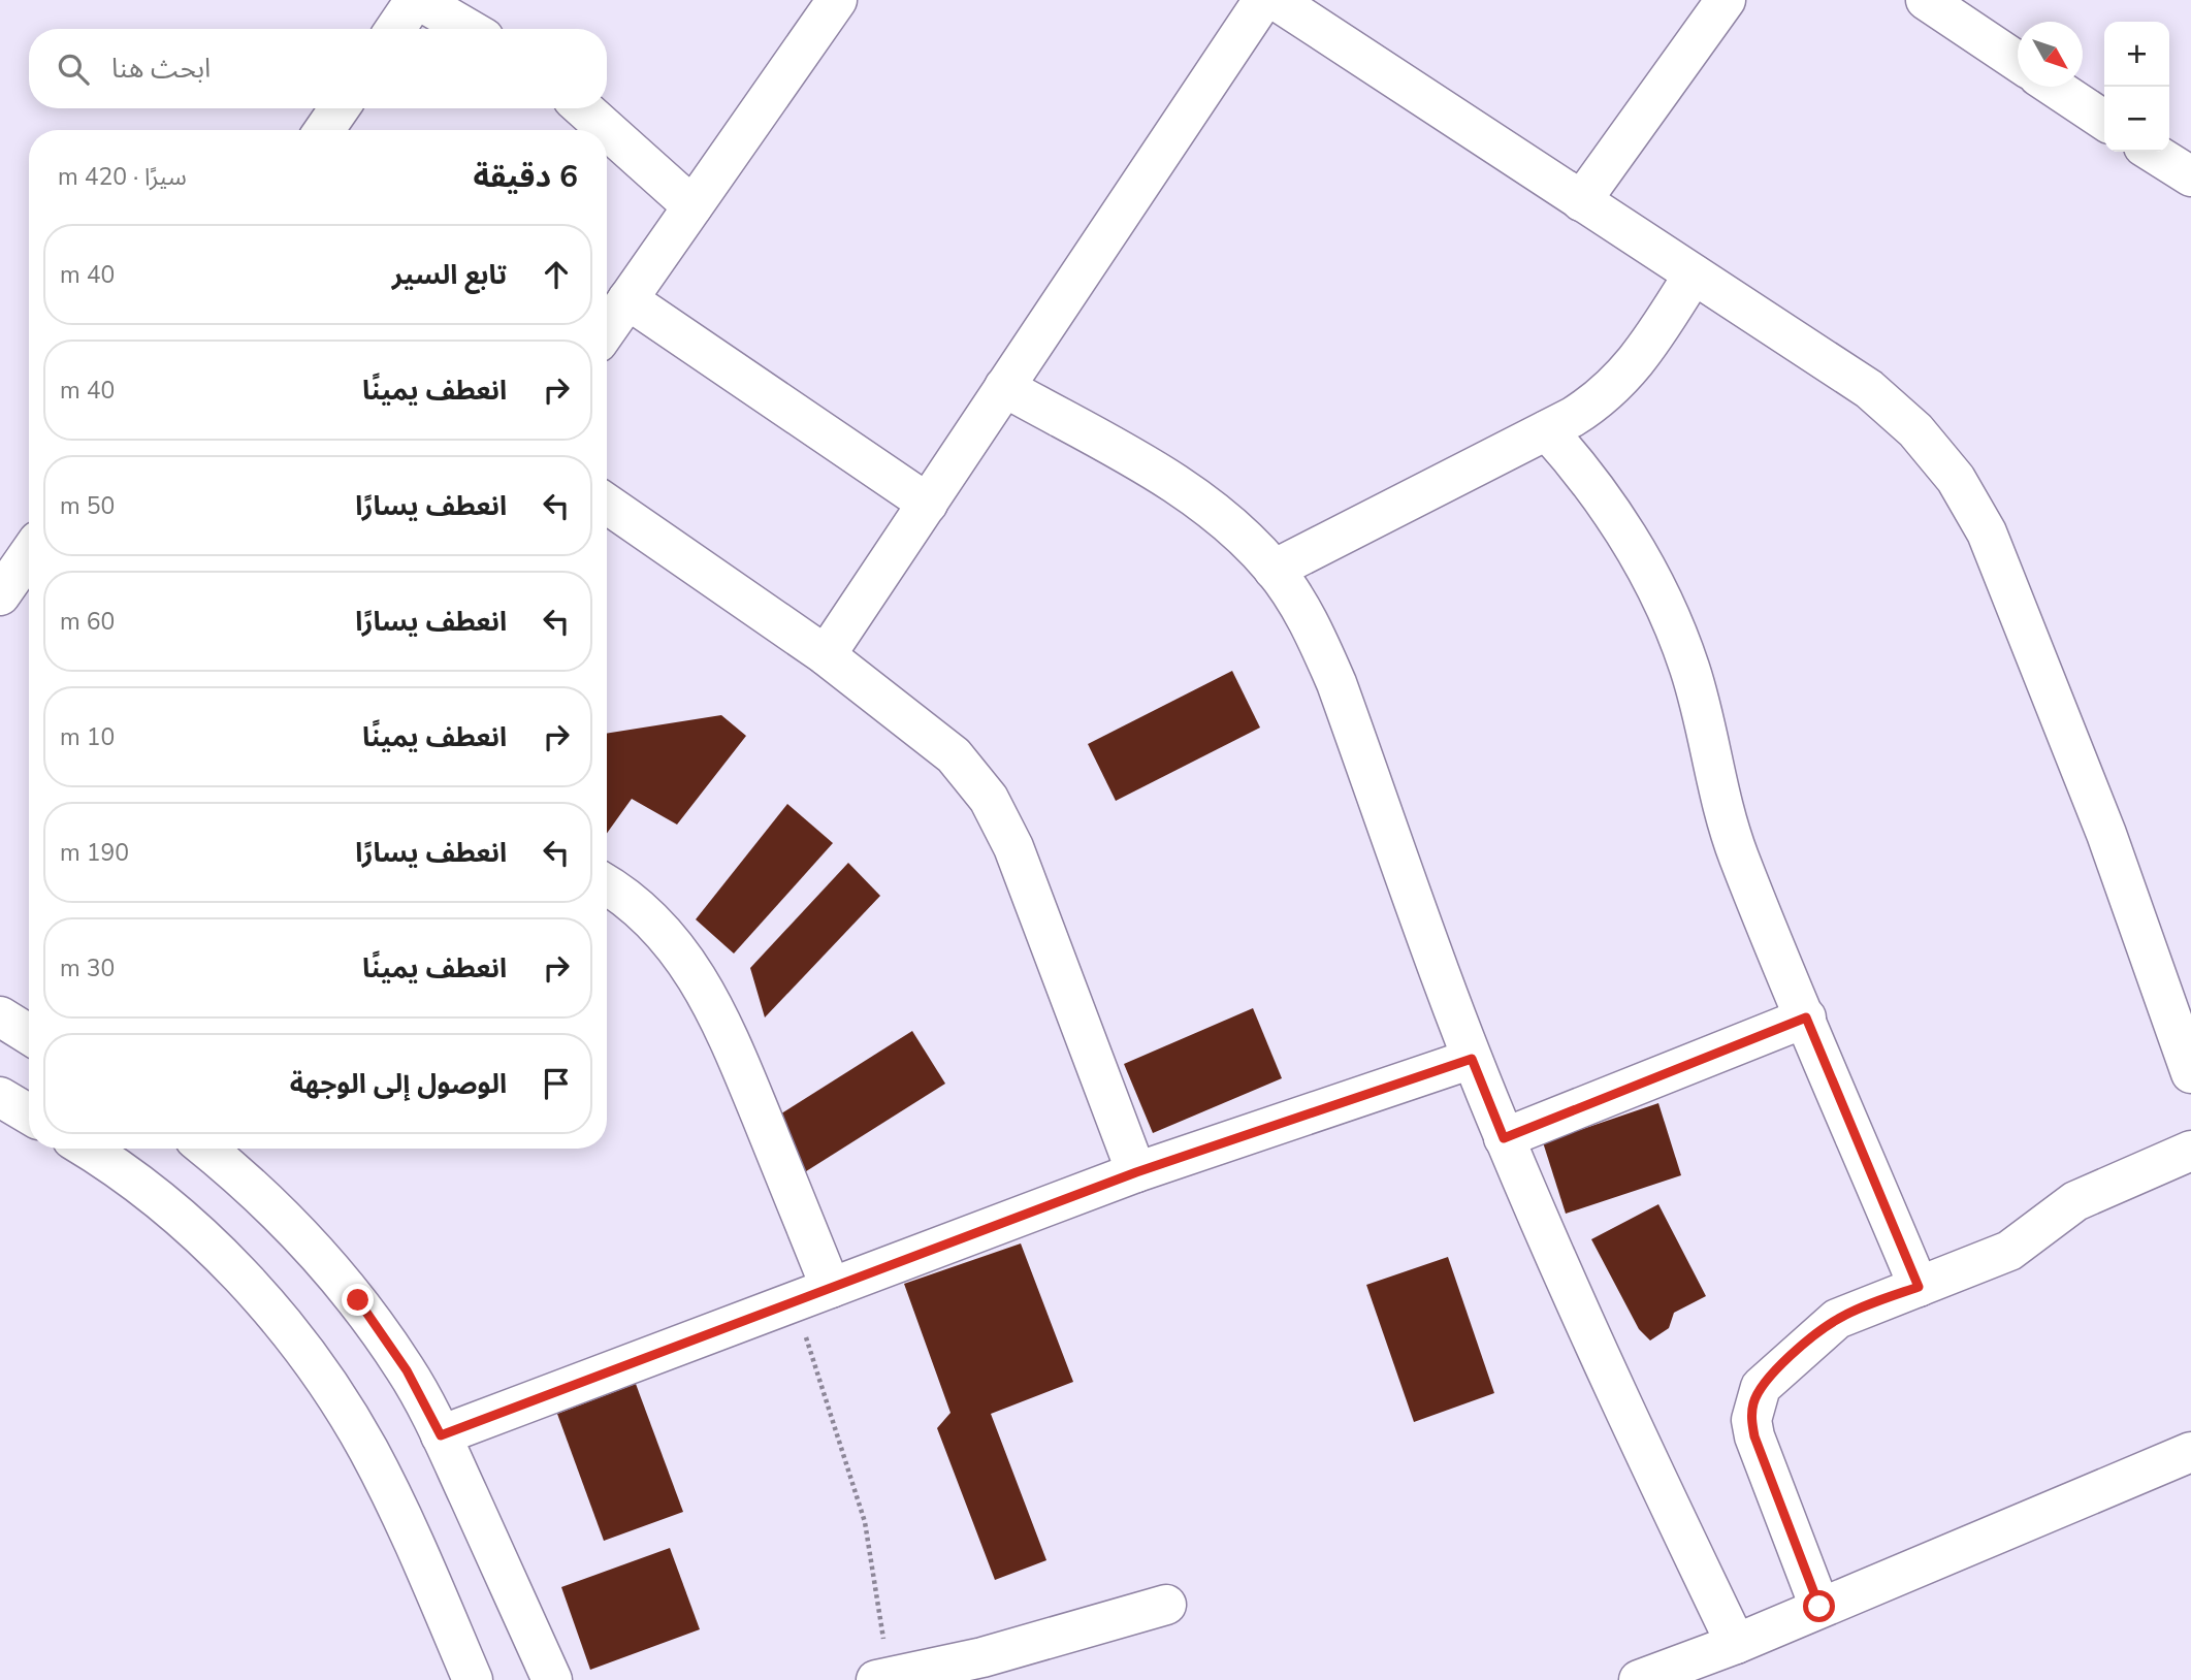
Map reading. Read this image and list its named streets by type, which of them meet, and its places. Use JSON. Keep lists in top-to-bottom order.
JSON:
{
  "north": "bottom right",
  "page": {
    "map_buttons": ["+", "−"],
    "search": "ابحث هنا",
    "heading": ["6 دقيقة", "سيرًا · 420 m"],
    "list": [
      ["تابع السير", "40 m"],
      ["انعطف يمينًا", "40 m"],
      ["انعطف يسارًا", "50 m"],
      ["انعطف يسارًا", "60 m"],
      ["انعطف يمينًا", "10 m"],
      ["انعطف يسارًا", "190 m"],
      ["انعطف يمينًا", "30 m"],
      "الوصول إلى الوجهة"
    ]
  }
}
